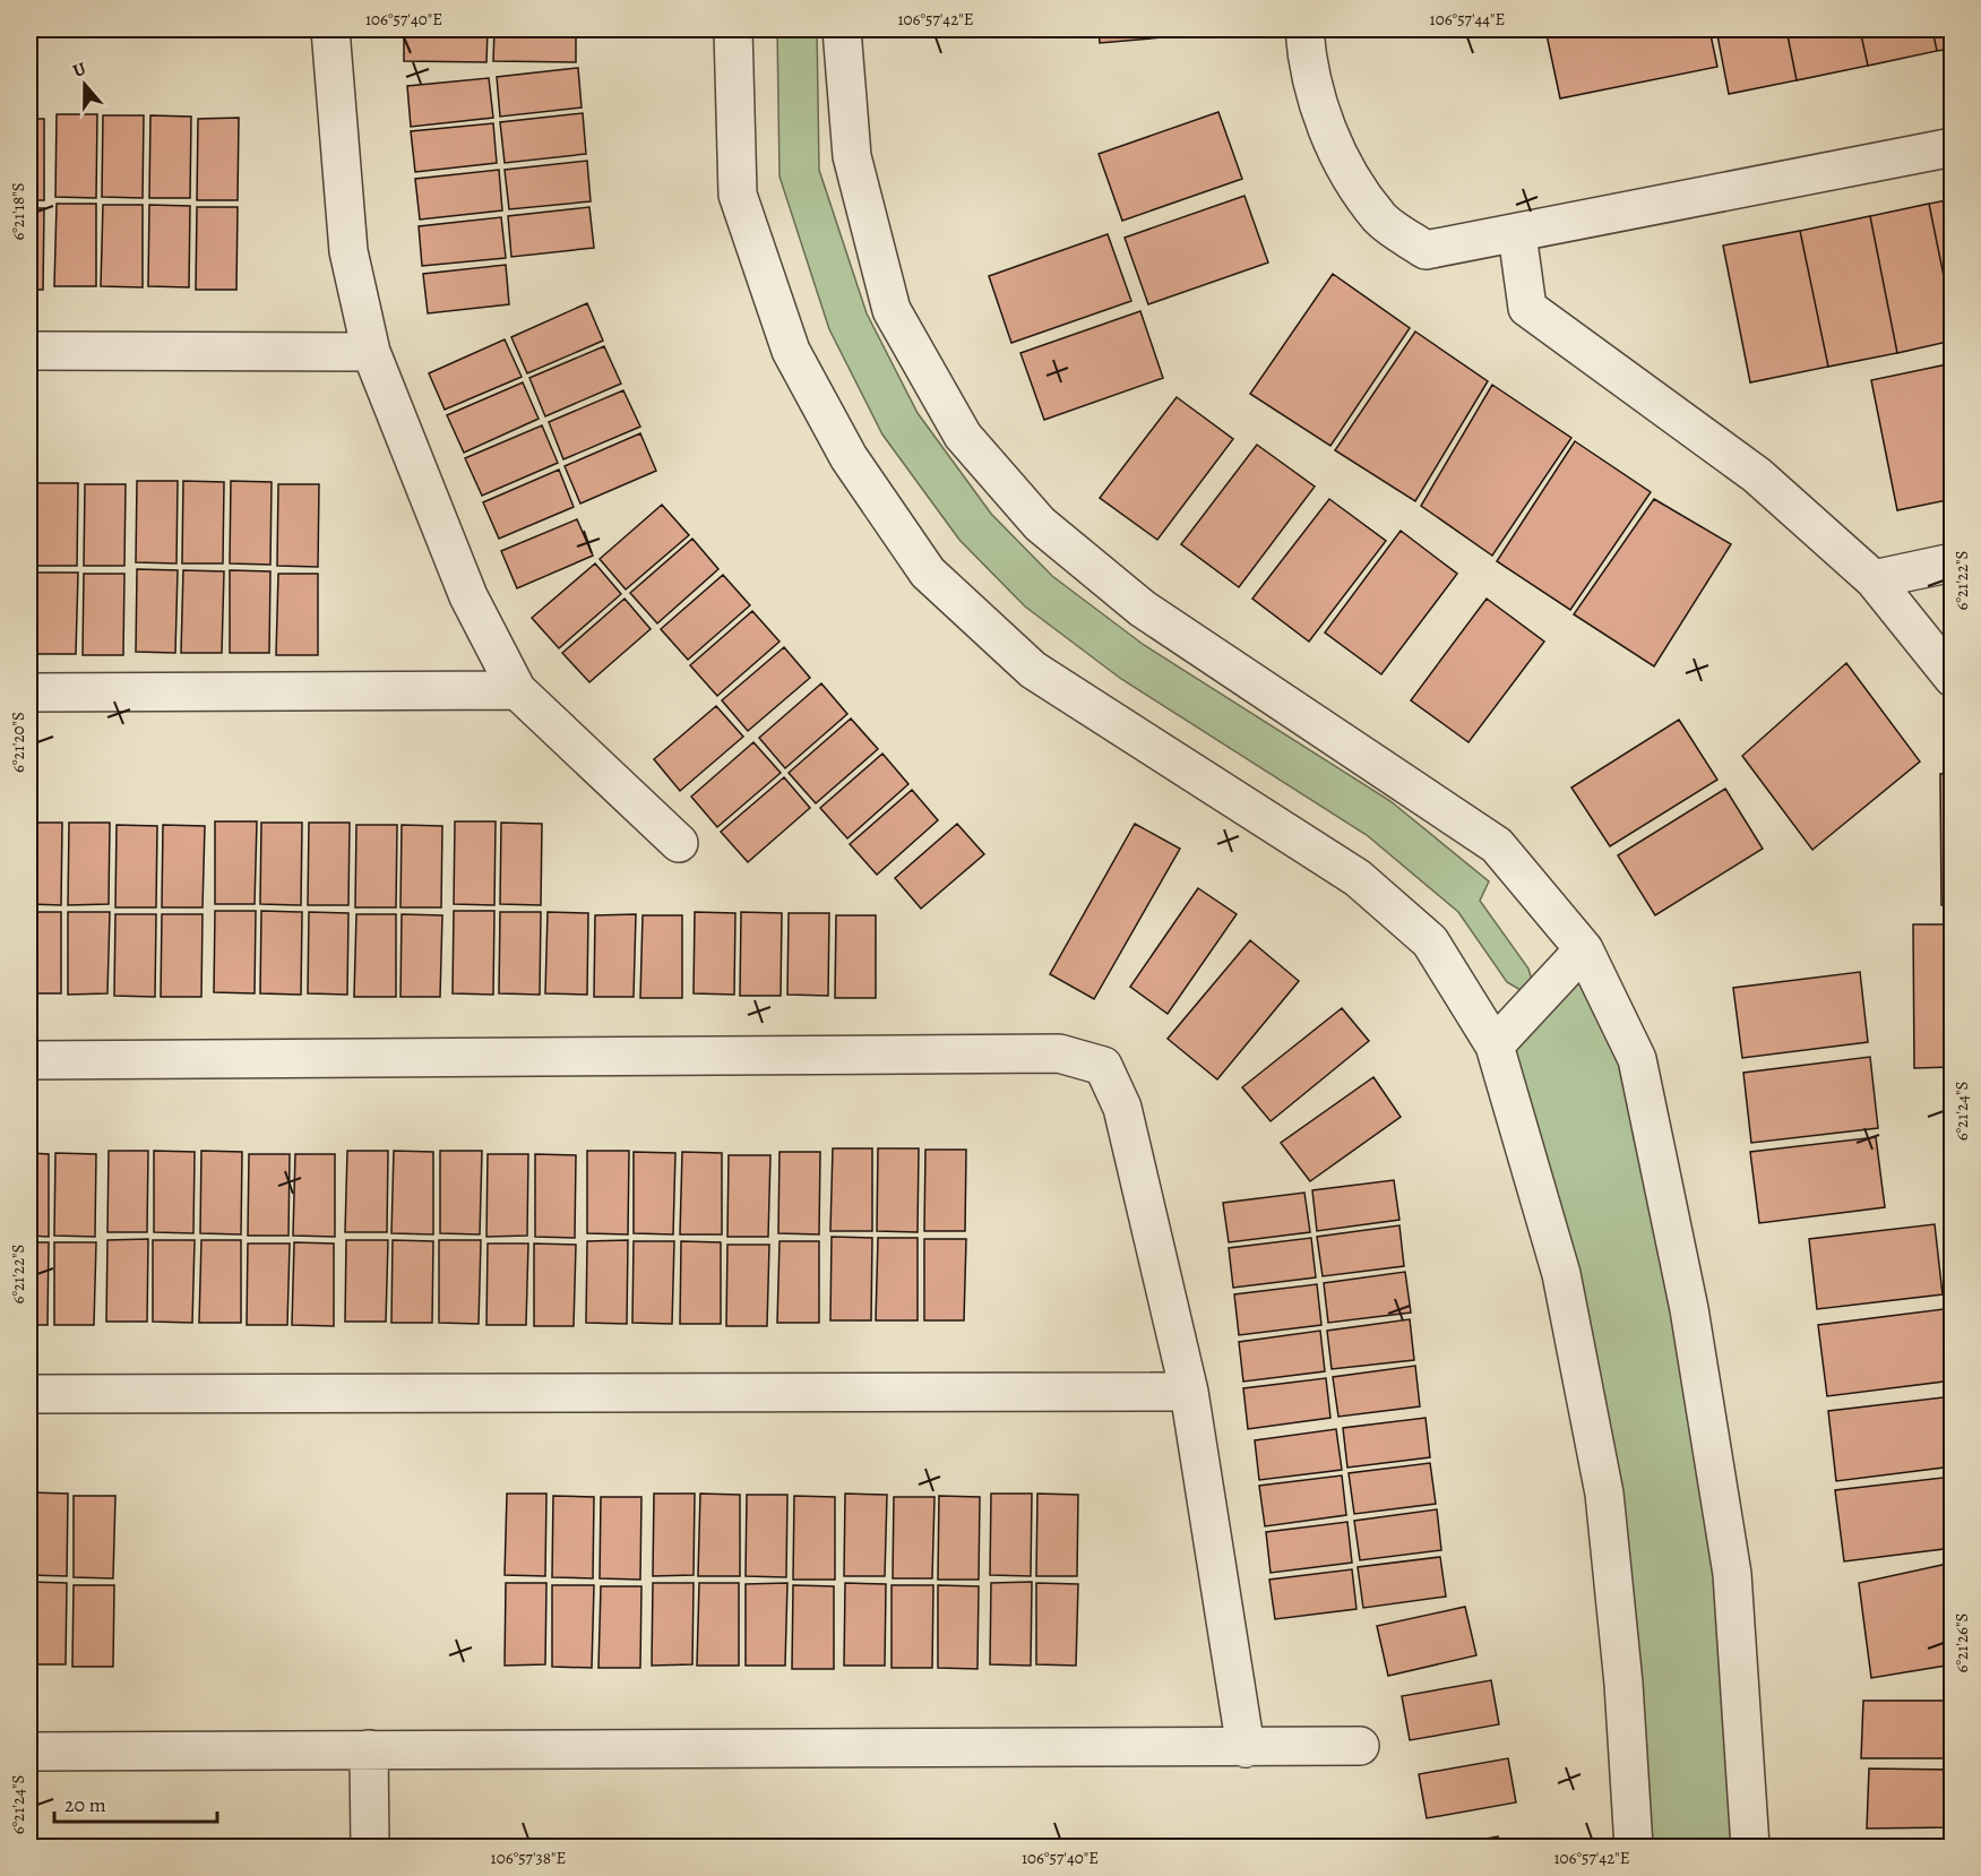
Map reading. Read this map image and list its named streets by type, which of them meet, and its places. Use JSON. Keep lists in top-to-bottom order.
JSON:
{
  "scale_bar": "20 m",
  "north": "top",
  "coordinates": [
    "106°57'40\"E",
    "106°57'42\"E",
    "106°57'44\"E",
    "6°21'18\"S",
    "6°21'22\"S",
    "6°21'20\"S",
    "6°21'24\"S",
    "6°21'26\"S",
    "106°57'38\"E"
  ]
}
